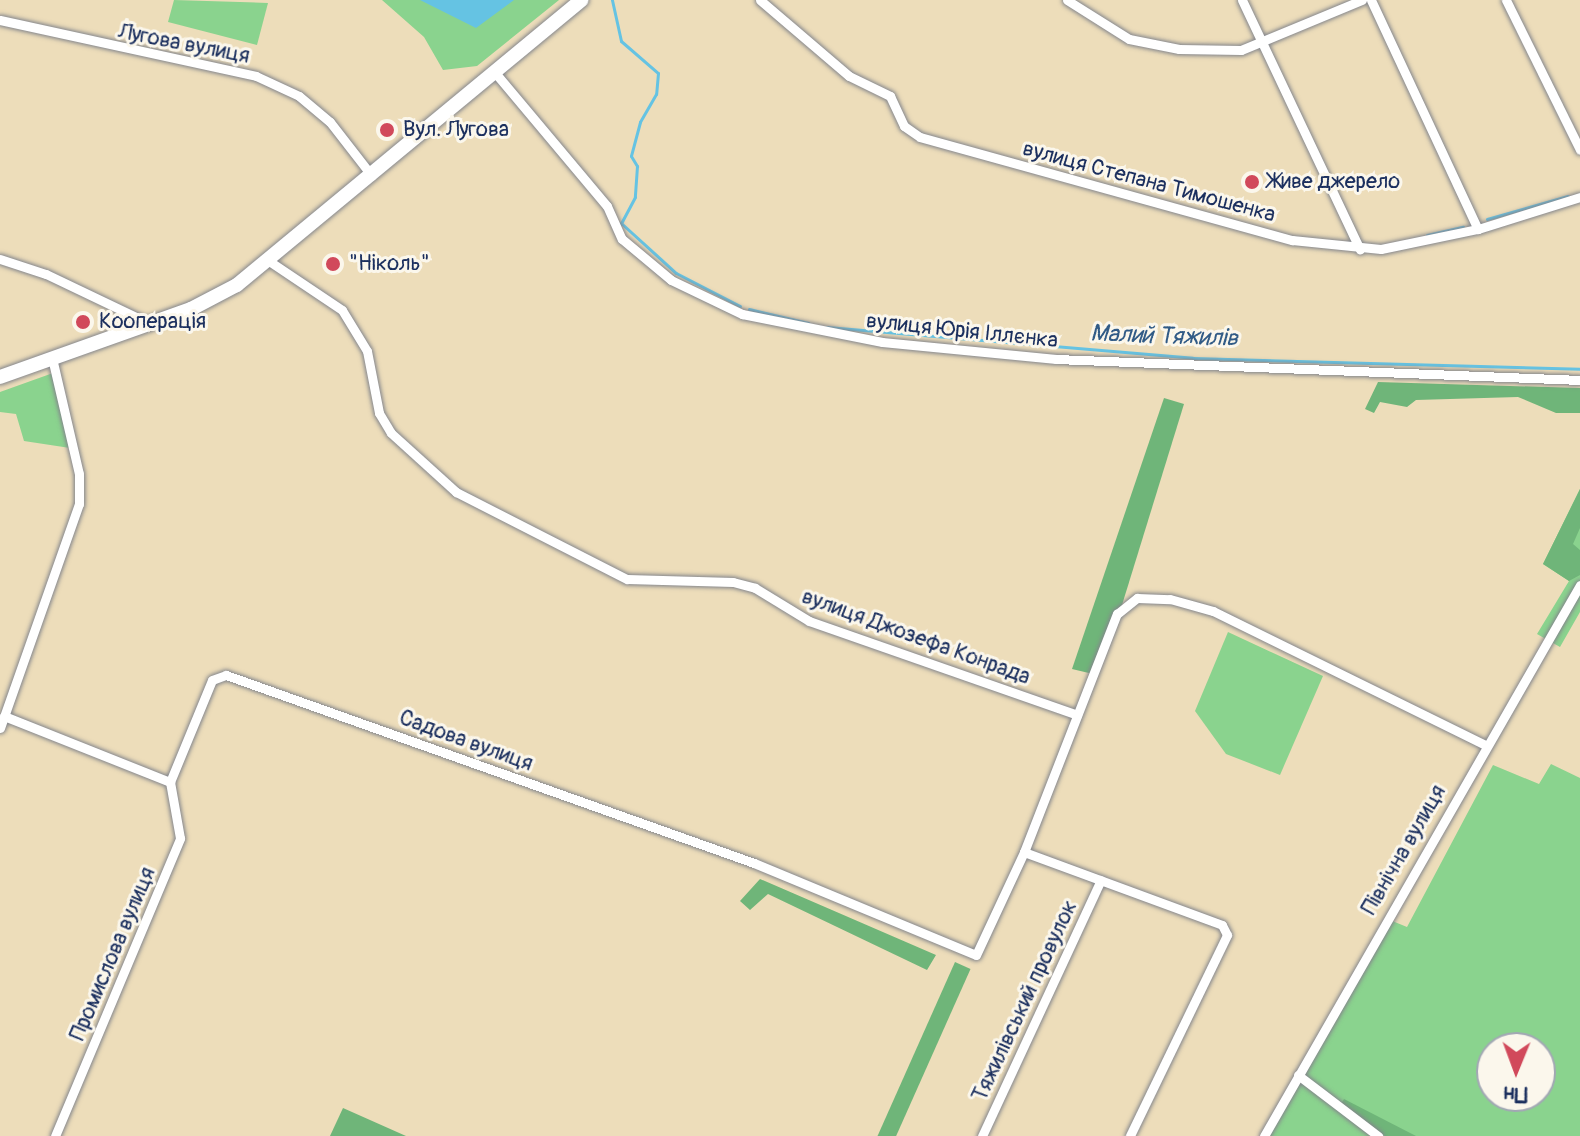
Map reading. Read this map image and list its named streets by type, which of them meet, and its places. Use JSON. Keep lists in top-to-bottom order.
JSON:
{
  "streets": {
    "street": [
      "Лугова вулиця",
      "вулиця Степана Тимошенка",
      "вулиця Юрія Іллєнка",
      "вулиця Джозефа Конрада",
      "Садова вулиця",
      "Північна вулиця",
      "Промислова вулиця",
      "Тяжилівський провулок"
    ]
  },
  "crossings": [
    ["Садова вулиця", "Промислова вулиця"]
  ],
  "water": ["Малий Тяжилів"],
  "places": [
    "Вул. Лугова",
    "Живе джерело",
    "\"Ніколь\"",
    "Кооперація"
  ],
  "north": "bottom"
}
